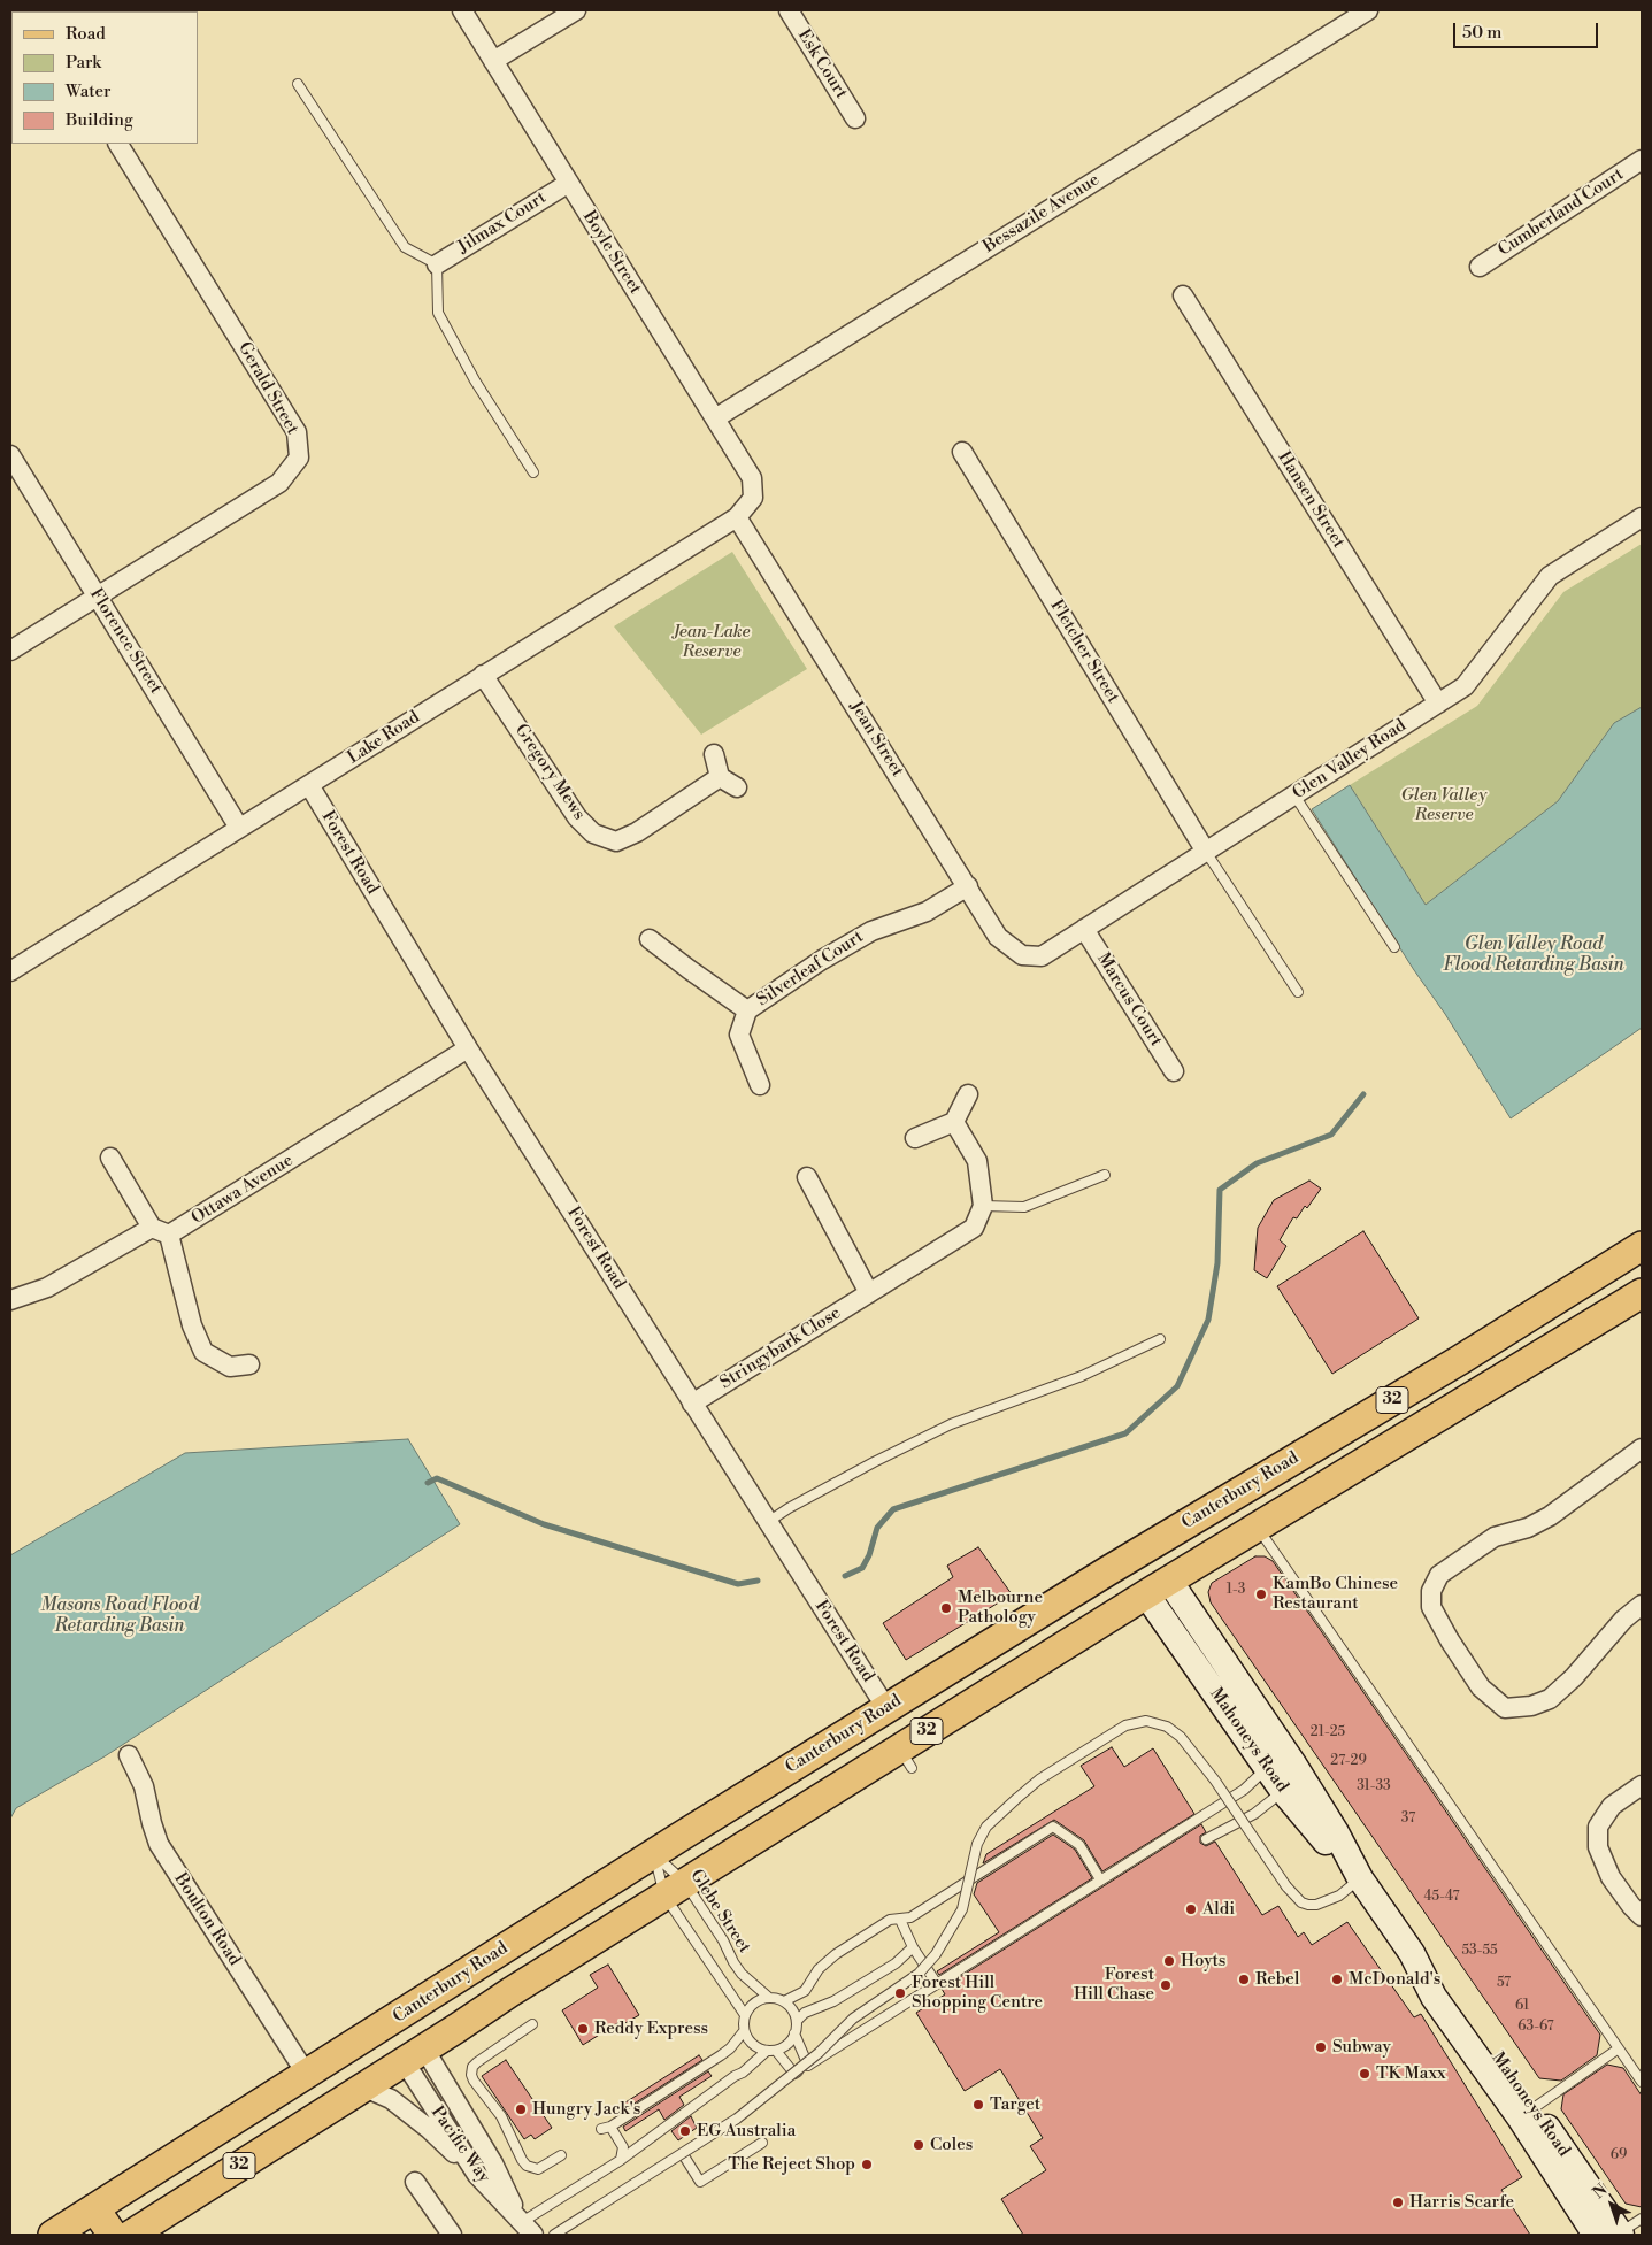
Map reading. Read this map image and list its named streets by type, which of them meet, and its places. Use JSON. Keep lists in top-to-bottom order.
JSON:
{
  "streets": {
    "main road": ["32", "Canterbury Road", "Mahoneys Road"],
    "street": [
      "Esk Court",
      "Cumberland Court",
      "Bessazile Avenue",
      "Jilmax Court",
      "Boyle Street",
      "Gerald Street",
      "Hansen Street",
      "Florence Street",
      "Fletcher Street",
      "Lake Road",
      "Jean Street",
      "Glen Valley Road",
      "Gregory Mews",
      "Forest Road",
      "Silverleaf Court",
      "Marcus Court",
      "Ottawa Avenue",
      "Stringybark Close",
      "Boulton Road",
      "Pacific Way"
    ],
    "lane": ["Glebe Street"]
  },
  "crossings": [
    ["Bessazile Avenue", "Boyle Street"],
    ["Jilmax Court", "Boyle Street"],
    ["Boyle Street", "Lake Road"],
    ["Gerald Street", "Florence Street"],
    ["Hansen Street", "Glen Valley Road"],
    ["Florence Street", "Lake Road"],
    ["Fletcher Street", "Glen Valley Road"],
    ["Lake Road", "Jean Street"],
    ["Lake Road", "Gregory Mews"],
    ["Lake Road", "Forest Road"],
    ["Jean Street", "Glen Valley Road"],
    ["Jean Street", "Silverleaf Court"],
    ["Glen Valley Road", "Marcus Court"],
    ["Forest Road", "Ottawa Avenue"],
    ["Forest Road", "Stringybark Close"],
    ["Forest Road", "Canterbury Road"],
    ["32", "Mahoneys Road"],
    ["32", "Glebe Street"],
    ["32", "Pacific Way"],
    ["Canterbury Road", "Glebe Street"],
    ["Canterbury Road", "Boulton Road"]
  ],
  "water": ["Glen Valley Road Flood Retarding Basin", "Masons Road Flood Retarding Basin"],
  "parks": ["Jean-Lake Reserve", "Glen Valley Reserve"],
  "places": [
    "KamBo Chinese Restaurant",
    "Melbourne Pathology",
    "Aldi",
    "Hoyts",
    "Rebel",
    "McDonald's",
    "Forest Hill Chase",
    "Forest Hill Shopping Centre",
    "Reddy Express",
    "Subway",
    "TK Maxx",
    "Target",
    "Hungry Jack's",
    "EG Australia",
    "Coles",
    "The Reject Shop",
    "Harris Scarfe"
  ],
  "house_numbers": [
    "1-3",
    "21-25",
    "27-29",
    "31-33",
    "37",
    "45-47",
    "53-55",
    "57",
    "61",
    "63-67",
    "69"
  ],
  "legend": [
    "Road",
    "Park",
    "Water",
    "Building"
  ],
  "scale_bar": "50 m",
  "north": "top left"
}
